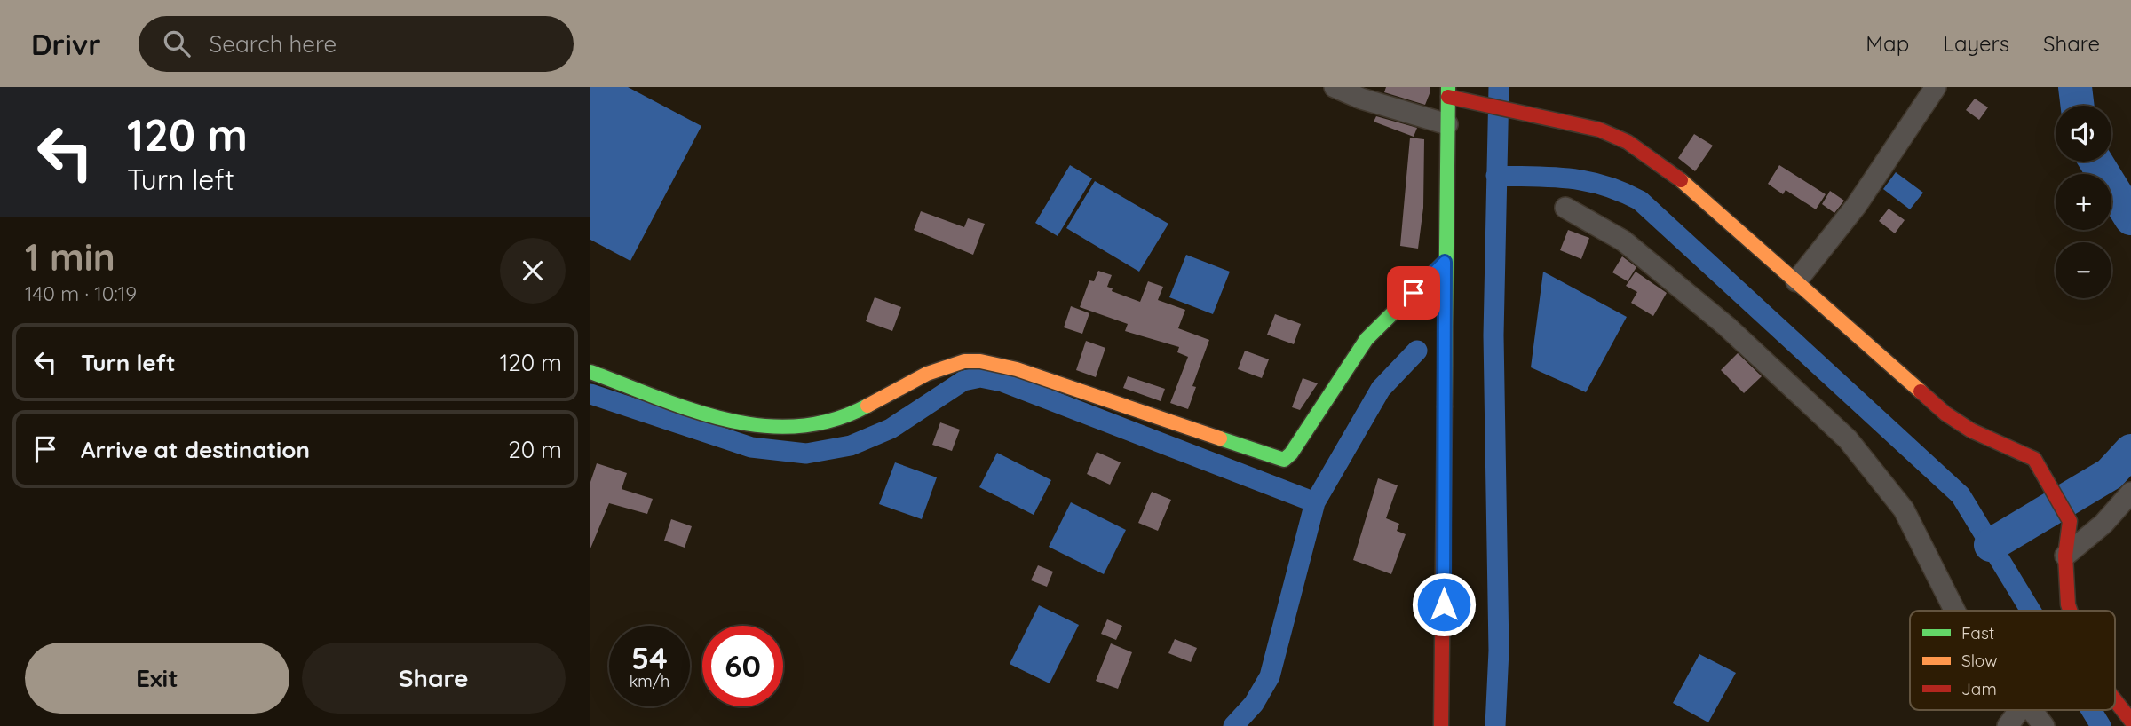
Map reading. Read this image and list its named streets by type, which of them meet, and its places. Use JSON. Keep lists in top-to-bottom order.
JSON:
{
  "legend": ["Fast", "Slow", "Jam"],
  "page": {
    "header": "Drivr",
    "search": "Search here",
    "nav": ["Map", "Layers", "Share"],
    "turn": ["120 m", "Turn left"],
    "map_buttons": ["+", "−"],
    "heading": ["1 min", "140 m · 10:19"],
    "list": [
      {
        "name": "Turn left",
        "value": "120 m"
      },
      {
        "name": "Arrive at destination",
        "value": "20 m"
      }
    ],
    "speed": "54 km/h",
    "limit": "60",
    "buttons": ["Exit", "Share"]
  }
}
